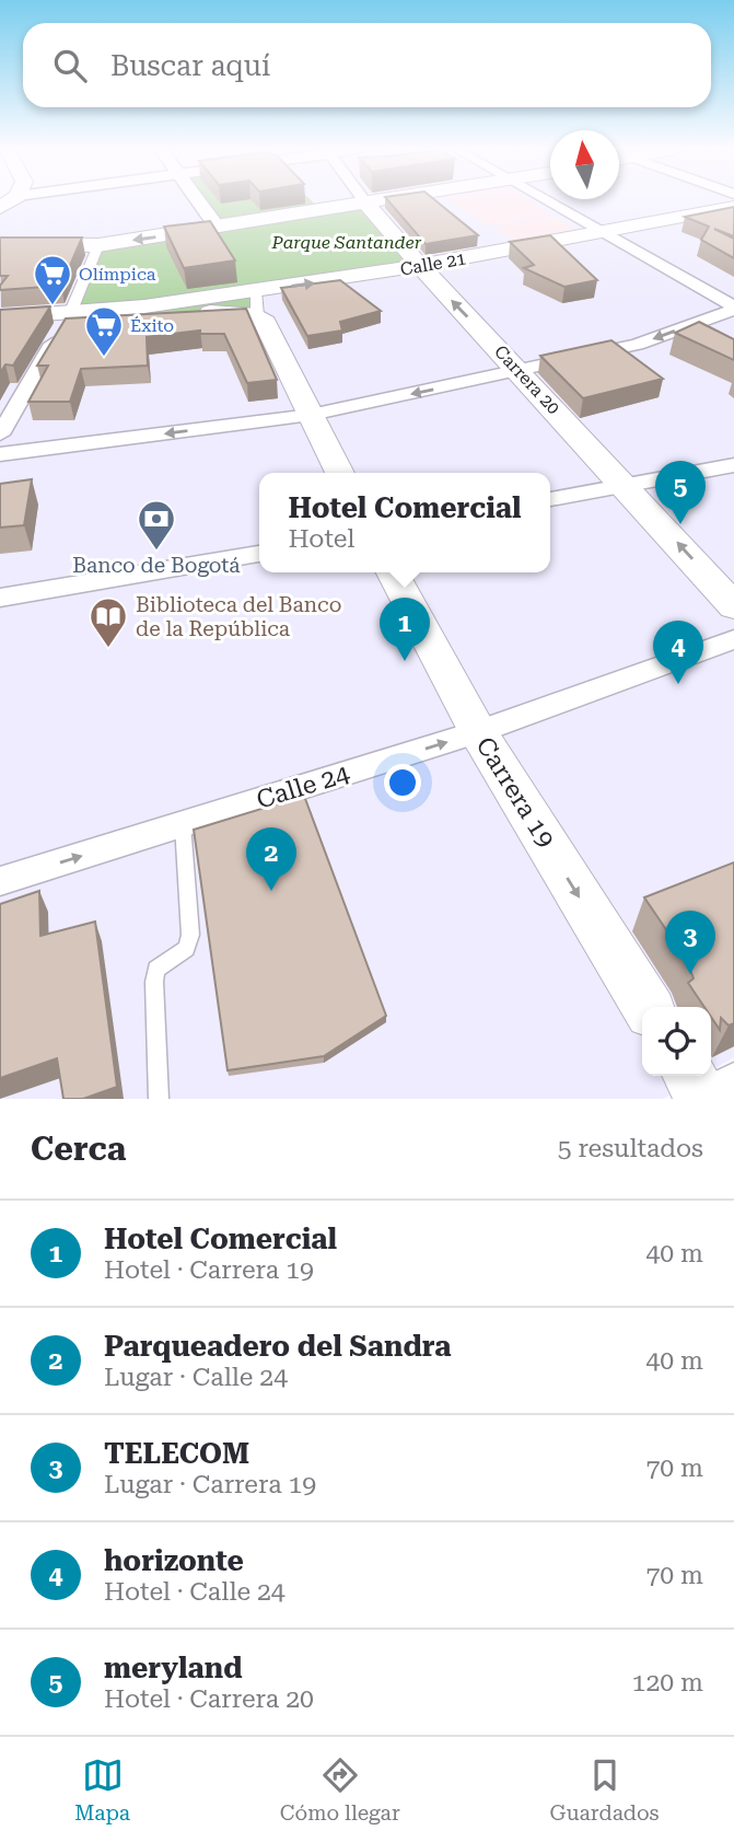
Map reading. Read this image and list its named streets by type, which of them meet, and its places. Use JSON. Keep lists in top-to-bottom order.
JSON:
{
  "streets": {
    "main road": ["Calle 21", "Carrera 20", "Carrera 19"],
    "street": ["Calle 24"]
  },
  "crossings": [
    ["Calle 21", "Carrera 20"],
    ["Calle 24", "Carrera 19"]
  ],
  "one_way": ["Calle 24", "Carrera 19"],
  "parks": ["Parque Santander"],
  "places": {
    "supermarket": ["Olímpica", "Éxito"],
    "bank": ["Banco de Bogotá"],
    "library": ["Biblioteca del Banco de la República"]
  },
  "north": "top",
  "page": {
    "search": "Buscar aquí",
    "pins": [
      "5",
      "1",
      "4",
      "2",
      "3"
    ],
    "popup": ["Hotel Comercial", "Hotel"],
    "heading": ["Cerca", "5 resultados"],
    "list": [
      {
        "mark": "1",
        "name": "Hotel Comercial",
        "note": "Hotel · Carrera 19",
        "value": "40 m"
      },
      {
        "mark": "2",
        "name": "Parqueadero del Sandra",
        "note": "Lugar · Calle 24",
        "value": "40 m"
      },
      {
        "mark": "3",
        "name": "TELECOM",
        "note": "Lugar · Carrera 19",
        "value": "70 m"
      },
      {
        "mark": "4",
        "name": "horizonte",
        "note": "Hotel · Calle 24",
        "value": "70 m"
      },
      {
        "mark": "5",
        "name": "meryland",
        "note": "Hotel · Carrera 20",
        "value": "120 m"
      }
    ],
    "nav": ["Mapa", "Cómo llegar", "Guardados"]
  }
}
